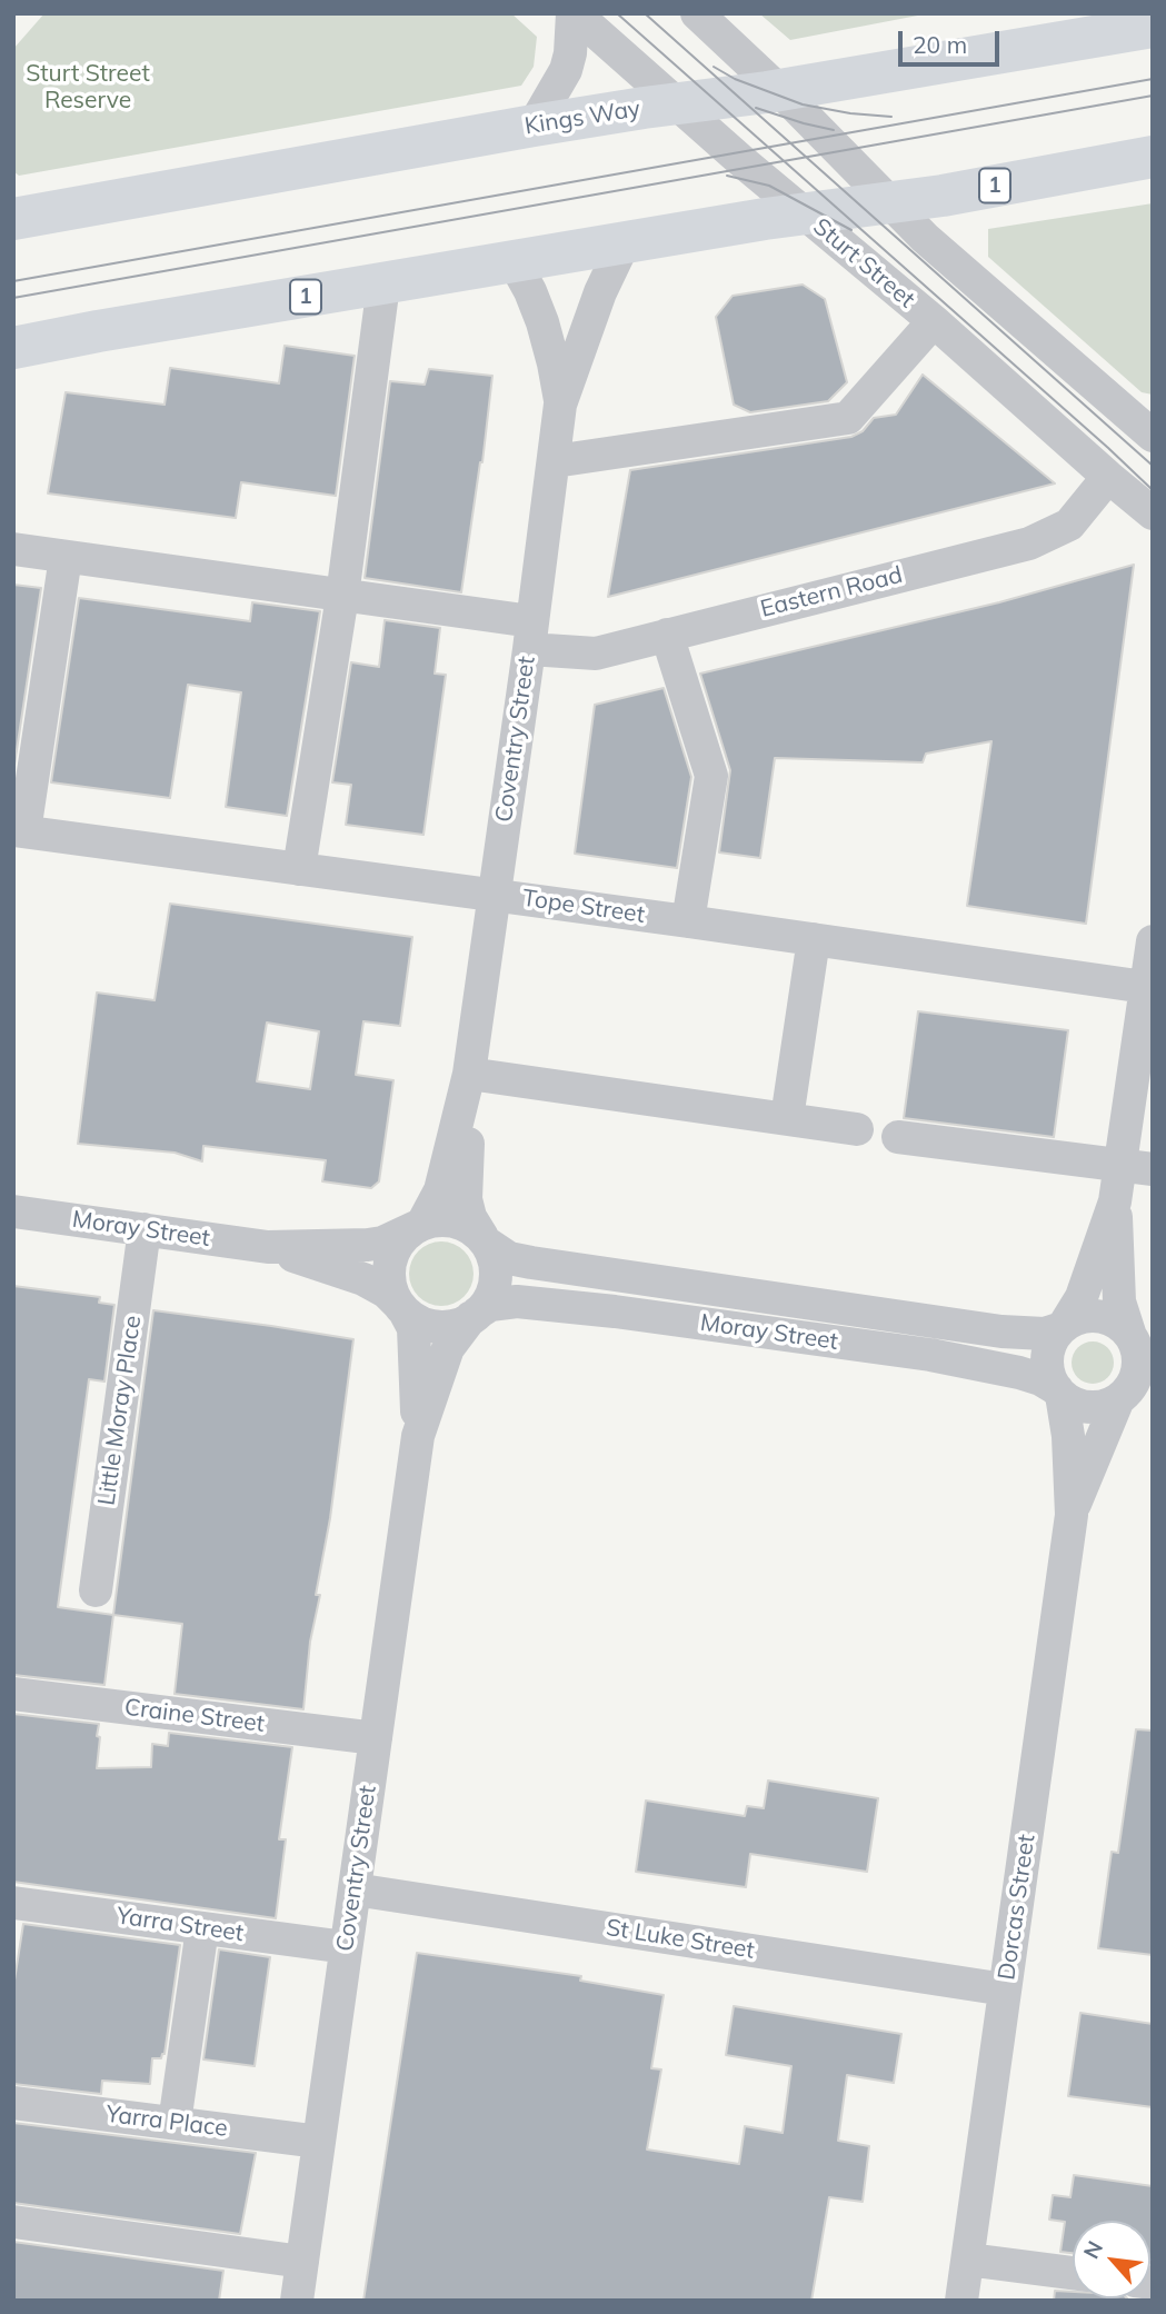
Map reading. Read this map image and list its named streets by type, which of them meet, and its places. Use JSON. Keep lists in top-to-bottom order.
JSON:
{
  "streets": {
    "highway": ["Kings Way", "1"],
    "street": [
      "Sturt Street",
      "Eastern Road",
      "Coventry Street",
      "Tope Street",
      "Moray Street",
      "Little Moray Place",
      "Craine Street",
      "Dorcas Street",
      "Yarra Street",
      "St Luke Street",
      "Yarra Place"
    ]
  },
  "crossings": [
    ["Kings Way", "Sturt Street"],
    ["1", "Sturt Street"],
    ["1", "Coventry Street"],
    ["Sturt Street", "Eastern Road"],
    ["Eastern Road", "Coventry Street"],
    ["Coventry Street", "Tope Street"],
    ["Coventry Street", "Moray Street"],
    ["Coventry Street", "Craine Street"],
    ["Coventry Street", "Yarra Street"],
    ["Coventry Street", "St Luke Street"],
    ["Coventry Street", "Yarra Place"],
    ["Moray Street", "Little Moray Place"],
    ["Moray Street", "Dorcas Street"],
    ["Dorcas Street", "St Luke Street"]
  ],
  "parks": ["Sturt Street Reserve"],
  "scale_bar": "20 m",
  "north": "top left"
}
